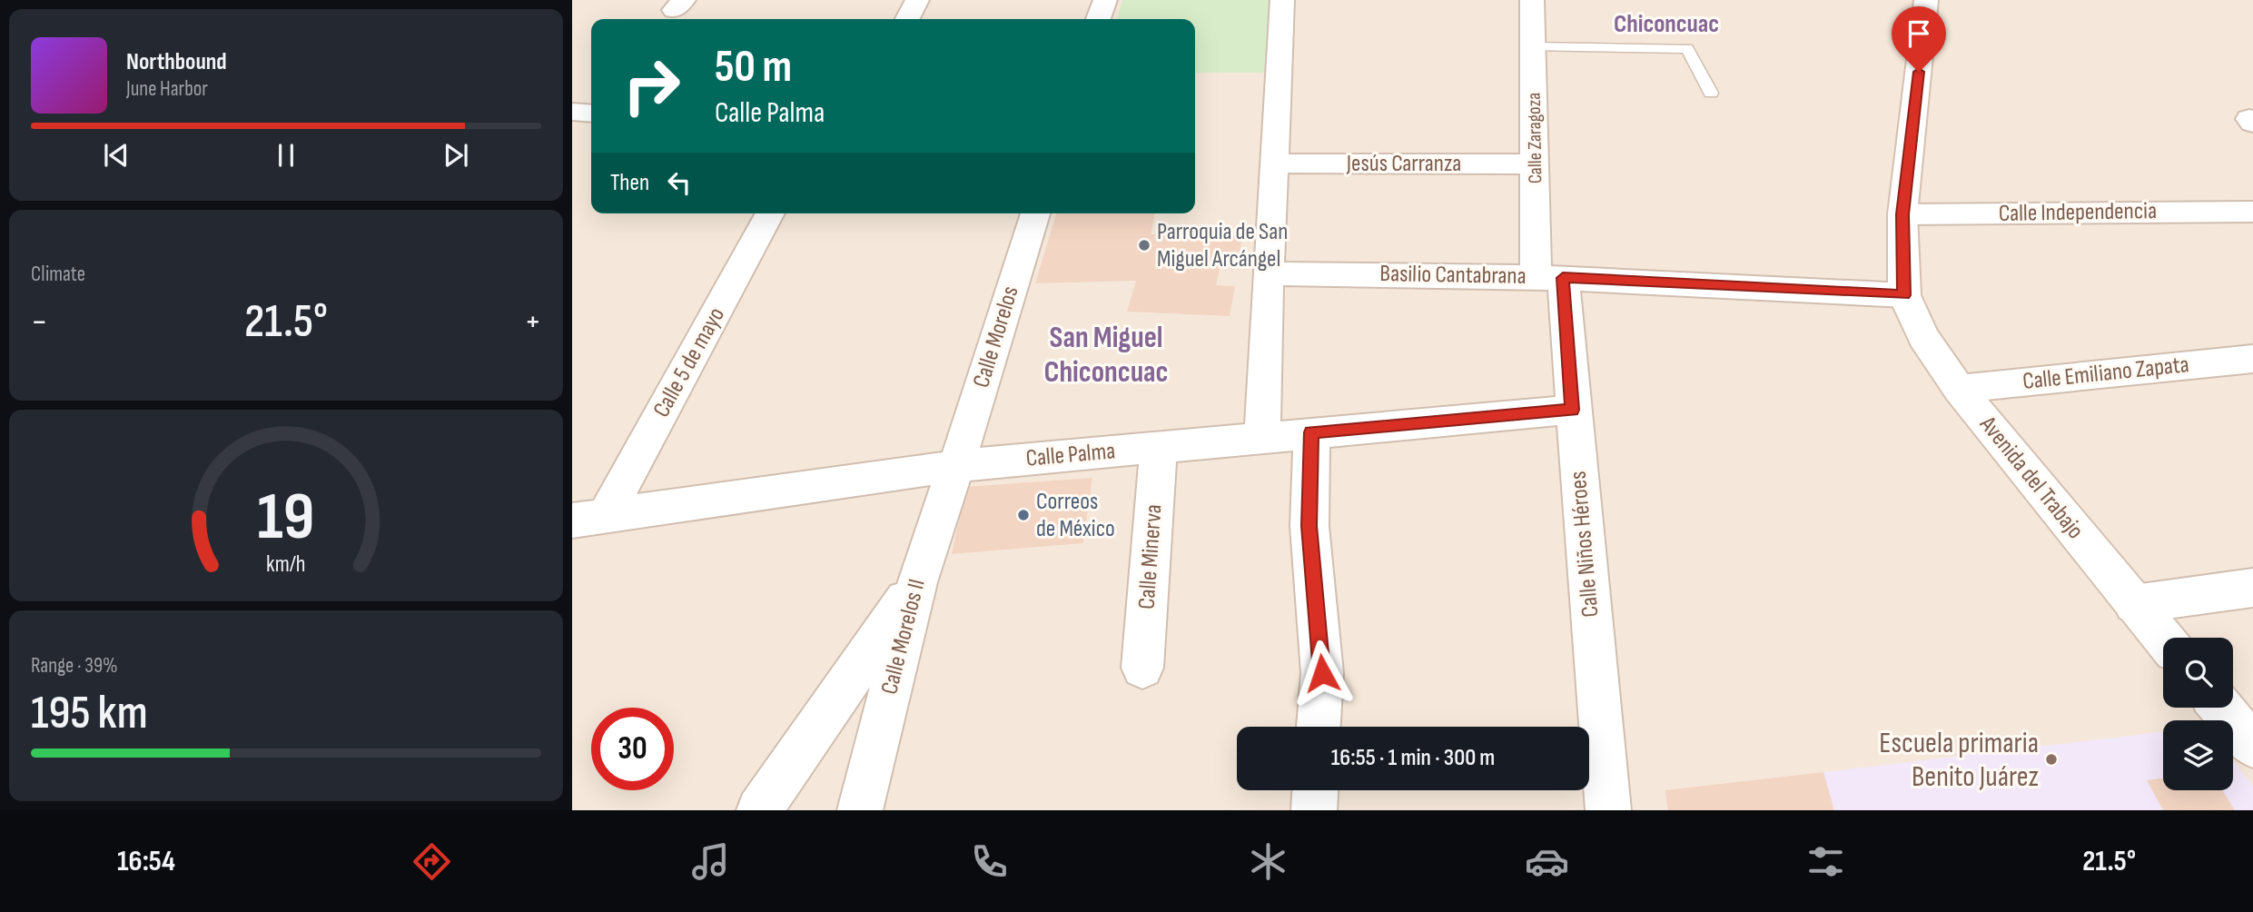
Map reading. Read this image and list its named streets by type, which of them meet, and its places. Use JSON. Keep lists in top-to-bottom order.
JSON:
{
  "streets": {
    "street": [
      "Calle Zaragoza",
      "Jesús Carranza",
      "Calle Independencia",
      "Basilio Cantabrana",
      "Calle Morelos",
      "Calle 5 de mayo",
      "Calle Emiliano Zapata",
      "Calle Palma",
      "Avenida del Trabajo",
      "Calle Niños Héroes",
      "Calle Minerva",
      "Calle Morelos II"
    ]
  },
  "crossings": [
    ["Calle Zaragoza", "Jesús Carranza"],
    ["Calle Zaragoza", "Basilio Cantabrana"],
    ["Calle Zaragoza", "Calle Niños Héroes"],
    ["Basilio Cantabrana", "Avenida del Trabajo"],
    ["Basilio Cantabrana", "Calle Niños Héroes"],
    ["Calle Morelos", "Calle Palma"],
    ["Calle Morelos", "Calle Morelos II"],
    ["Calle 5 de mayo", "Calle Palma"],
    ["Calle Emiliano Zapata", "Avenida del Trabajo"],
    ["Calle Palma", "Calle Niños Héroes"],
    ["Calle Palma", "Calle Minerva"],
    ["Calle Palma", "Calle Morelos II"]
  ],
  "districts": ["Chiconcuac", "San Miguel Chiconcuac"],
  "places": ["Parroquia de San Miguel Arcángel", "Correos de México", "Escuela primaria Benito Juárez"],
  "page": {
    "turn": ["50 m", "Calle Palma"],
    "song": ["Northbound", "June Harbor"],
    "then": "Then",
    "tile": [
      "Climate",
      ["Range · 39%", "195 km"]
    ],
    "heat": ["−", "21.5°", "+"],
    "limit": "30",
    "trip": "16:55 · 1 min · 300 m",
    "tabs": ["16:54", "21.5°"],
    "gauge": ["19", "km/h"]
  }
}
